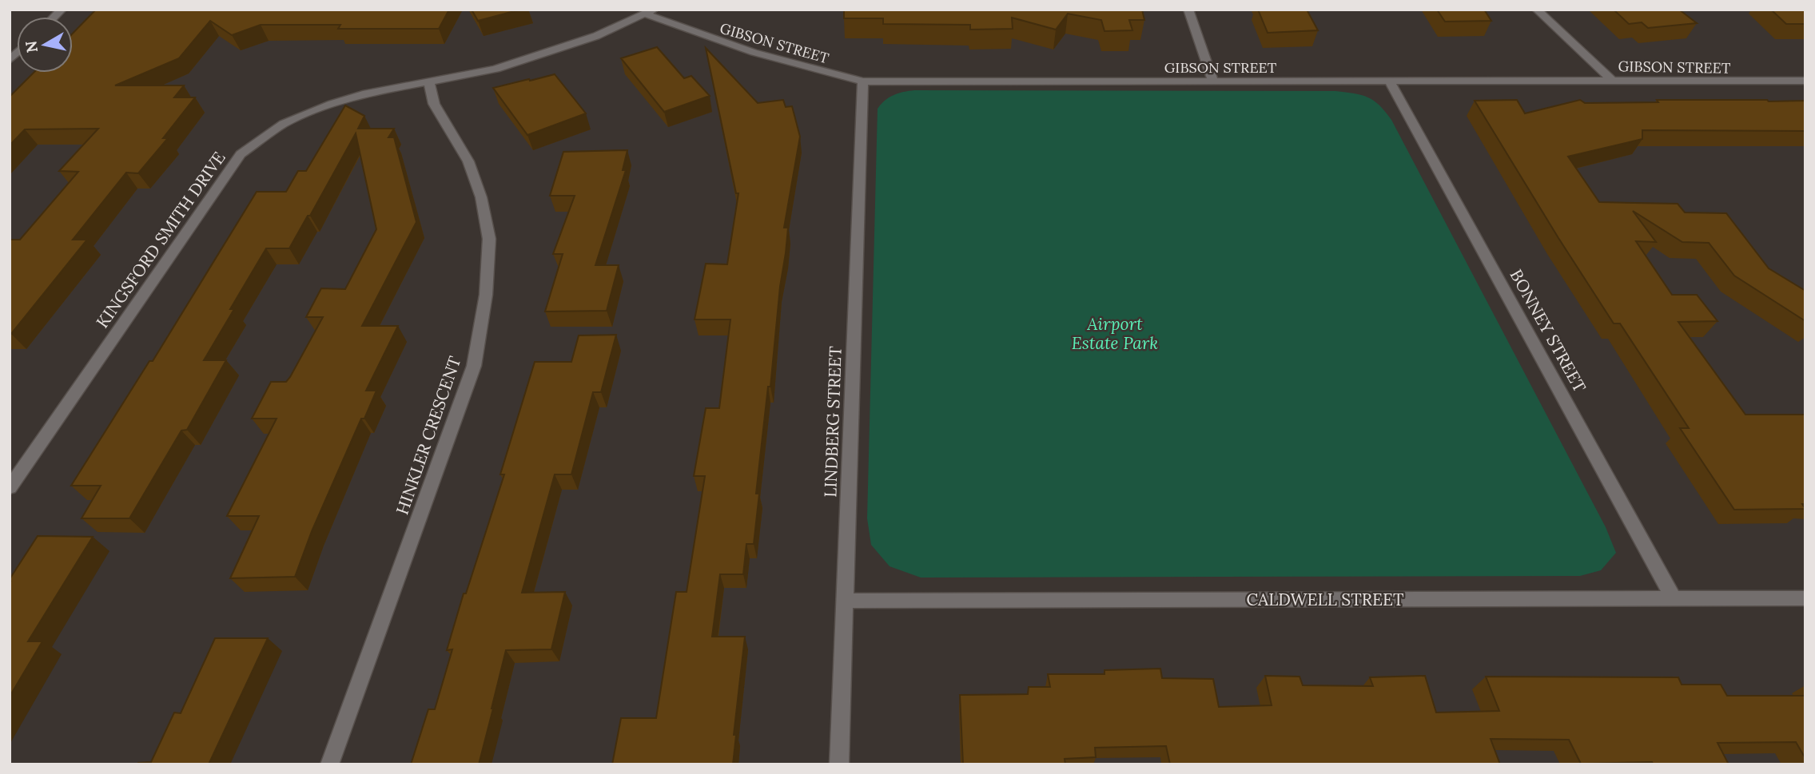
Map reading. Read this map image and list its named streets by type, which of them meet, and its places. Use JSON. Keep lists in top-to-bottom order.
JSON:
{
  "streets": {
    "street": [
      "GIBSON STREET",
      "KINGSFORD SMITH DRIVE",
      "BONNEY STREET",
      "LINDBERG STREET",
      "HINKLER CRESCENT",
      "CALDWELL STREET"
    ]
  },
  "crossings": [
    ["GIBSON STREET", "KINGSFORD SMITH DRIVE"],
    ["GIBSON STREET", "BONNEY STREET"],
    ["GIBSON STREET", "LINDBERG STREET"],
    ["KINGSFORD SMITH DRIVE", "HINKLER CRESCENT"],
    ["BONNEY STREET", "CALDWELL STREET"],
    ["LINDBERG STREET", "CALDWELL STREET"]
  ],
  "parks": ["Airport Estate Park"],
  "north": "left"
}
